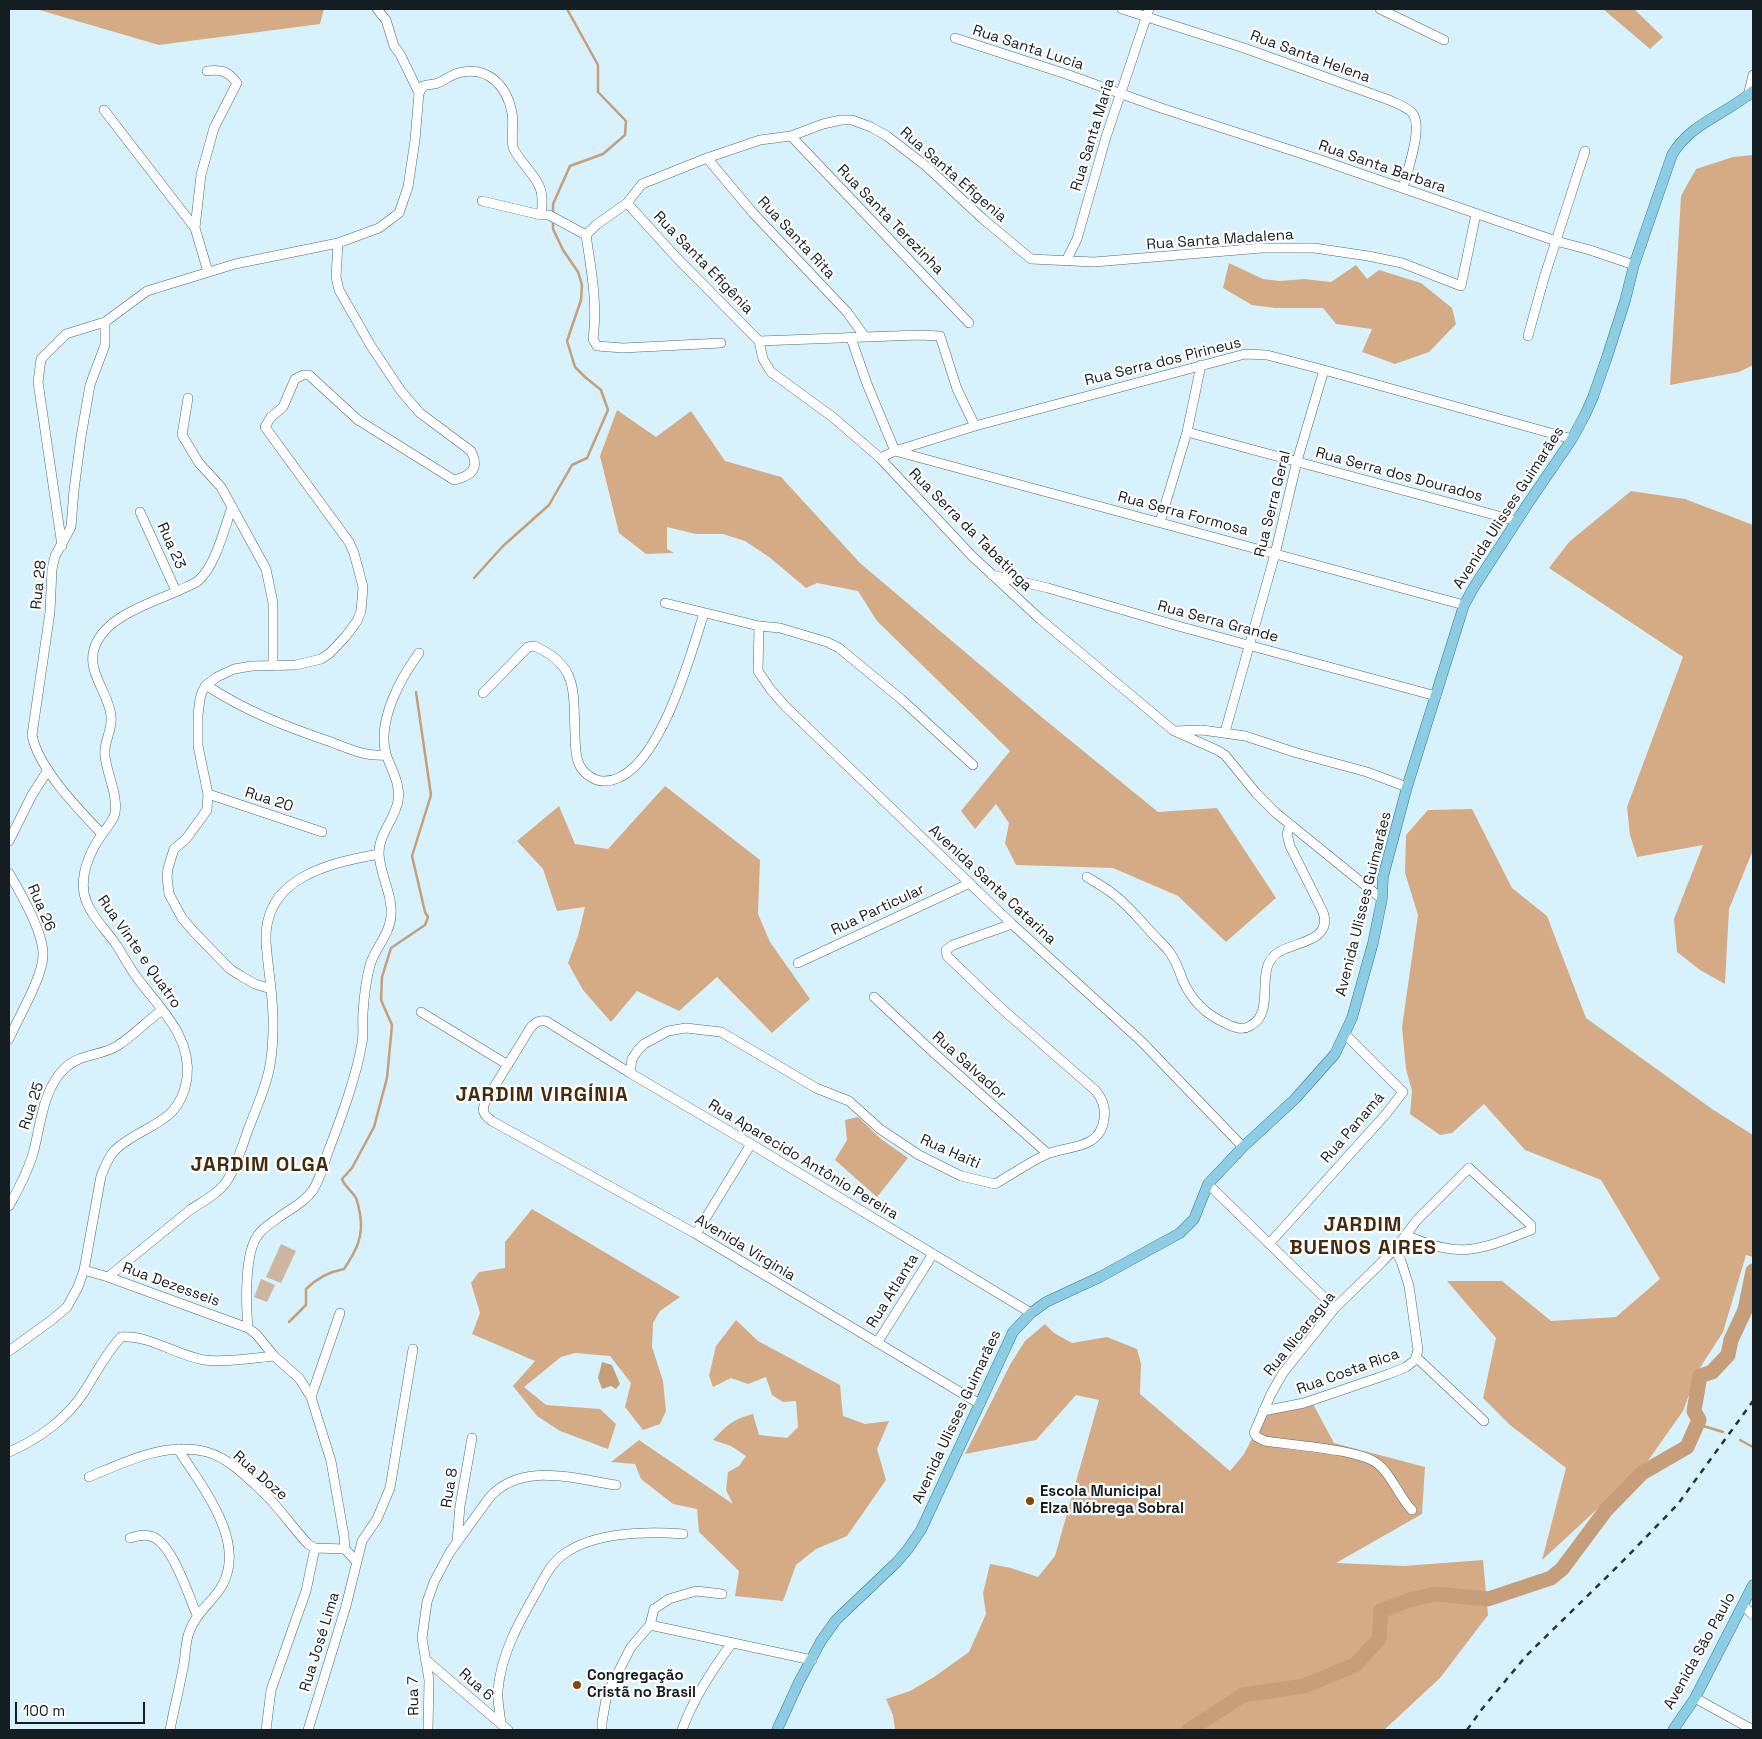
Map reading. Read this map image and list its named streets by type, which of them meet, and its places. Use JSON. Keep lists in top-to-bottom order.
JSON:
{
  "streets": {
    "main road": ["Avenida Ulisses Guimarães", "Avenida São Paulo"],
    "street": [
      "Rua Santa Lucia",
      "Rua Santa Helena",
      "Rua Santa Maria",
      "Rua Santa Barbara",
      "Rua Santa Efigenia",
      "Rua Santa Terezinha",
      "Rua Santa Rita",
      "Rua Santa Madalena",
      "Rua Santa Efigênia",
      "Rua Serra dos Pirineus",
      "Rua Serra dos Dourados",
      "Rua Serra Geral",
      "Rua Serra Formosa",
      "Rua Serra da Tabatinga",
      "Rua 23",
      "Rua 28",
      "Rua Serra Grande",
      "Rua 20",
      "Avenida Santa Catarina",
      "Rua 26",
      "Rua Particular",
      "Rua Vinte e Quatro",
      "Rua Salvador",
      "Rua 25",
      "Rua Panamá",
      "Rua Haiti",
      "Rua Aparecido Antônio Pereira",
      "Avenida Virginia",
      "Rua Dezesseis",
      "Rua Atlanta",
      "Rua Nicaragua",
      "Rua Costa Rica",
      "Rua Doze",
      "Rua 8",
      "Rua José Lima",
      "Rua 6",
      "Rua 7"
    ]
  },
  "crossings": [
    ["Rua Santa Lucia", "Rua Santa Maria"],
    ["Rua Santa Lucia", "Rua Santa Barbara"],
    ["Rua Santa Helena", "Rua Santa Maria"],
    ["Rua Santa Helena", "Rua Santa Barbara"],
    ["Rua Santa Maria", "Rua Santa Barbara"],
    ["Rua Santa Maria", "Rua Santa Efigenia"],
    ["Rua Santa Maria", "Rua Santa Madalena"],
    ["Rua Santa Barbara", "Rua Santa Madalena"],
    ["Rua Santa Barbara", "Avenida Ulisses Guimarães"],
    ["Rua Santa Efigenia", "Rua Santa Terezinha"],
    ["Rua Santa Efigenia", "Rua Santa Rita"],
    ["Rua Santa Efigenia", "Rua Santa Madalena"],
    ["Rua Santa Efigenia", "Rua Santa Efigênia"],
    ["Rua Santa Efigênia", "Rua Serra da Tabatinga"],
    ["Rua Serra dos Pirineus", "Rua Serra Geral"],
    ["Rua Serra dos Pirineus", "Avenida Ulisses Guimarães"],
    ["Rua Serra dos Pirineus", "Rua Serra Formosa"],
    ["Rua Serra dos Pirineus", "Rua Serra da Tabatinga"],
    ["Rua Serra dos Dourados", "Rua Serra Geral"],
    ["Rua Serra dos Dourados", "Avenida Ulisses Guimarães"],
    ["Rua Serra Geral", "Rua Serra Formosa"],
    ["Rua Serra Geral", "Rua Serra Grande"],
    ["Avenida Ulisses Guimarães", "Rua Serra Formosa"],
    ["Avenida Ulisses Guimarães", "Rua Serra da Tabatinga"],
    ["Avenida Ulisses Guimarães", "Rua Serra Grande"],
    ["Avenida Ulisses Guimarães", "Avenida Santa Catarina"],
    ["Avenida Ulisses Guimarães", "Rua Panamá"],
    ["Avenida Ulisses Guimarães", "Rua Aparecido Antônio Pereira"],
    ["Avenida Ulisses Guimarães", "Avenida Virginia"],
    ["Rua Serra da Tabatinga", "Rua Serra Grande"],
    ["Rua 23", "Rua Vinte e Quatro"],
    ["Rua 28", "Rua Vinte e Quatro"],
    ["Avenida Santa Catarina", "Rua Particular"],
    ["Avenida Santa Catarina", "Rua Haiti"],
    ["Rua Vinte e Quatro", "Rua 25"],
    ["Rua Vinte e Quatro", "Rua Dezesseis"],
    ["Rua Salvador", "Rua Haiti"],
    ["Rua Haiti", "Rua Aparecido Antônio Pereira"],
    ["Rua Aparecido Antônio Pereira", "Avenida Virginia"],
    ["Rua Aparecido Antônio Pereira", "Rua Atlanta"],
    ["Avenida Virginia", "Rua Atlanta"],
    ["Rua Nicaragua", "Rua Costa Rica"],
    ["Rua 8", "Rua 7"],
    ["Rua 6", "Rua 7"]
  ],
  "districts": ["JARDIM VIRGÍNIA", "JARDIM OLGA", "JARDIM BUENOS AIRES"],
  "places": ["Escola Municipal Elza Nóbrega Sobral", "Congregação Cristã no Brasil"],
  "scale_bar": "100 m"
}
